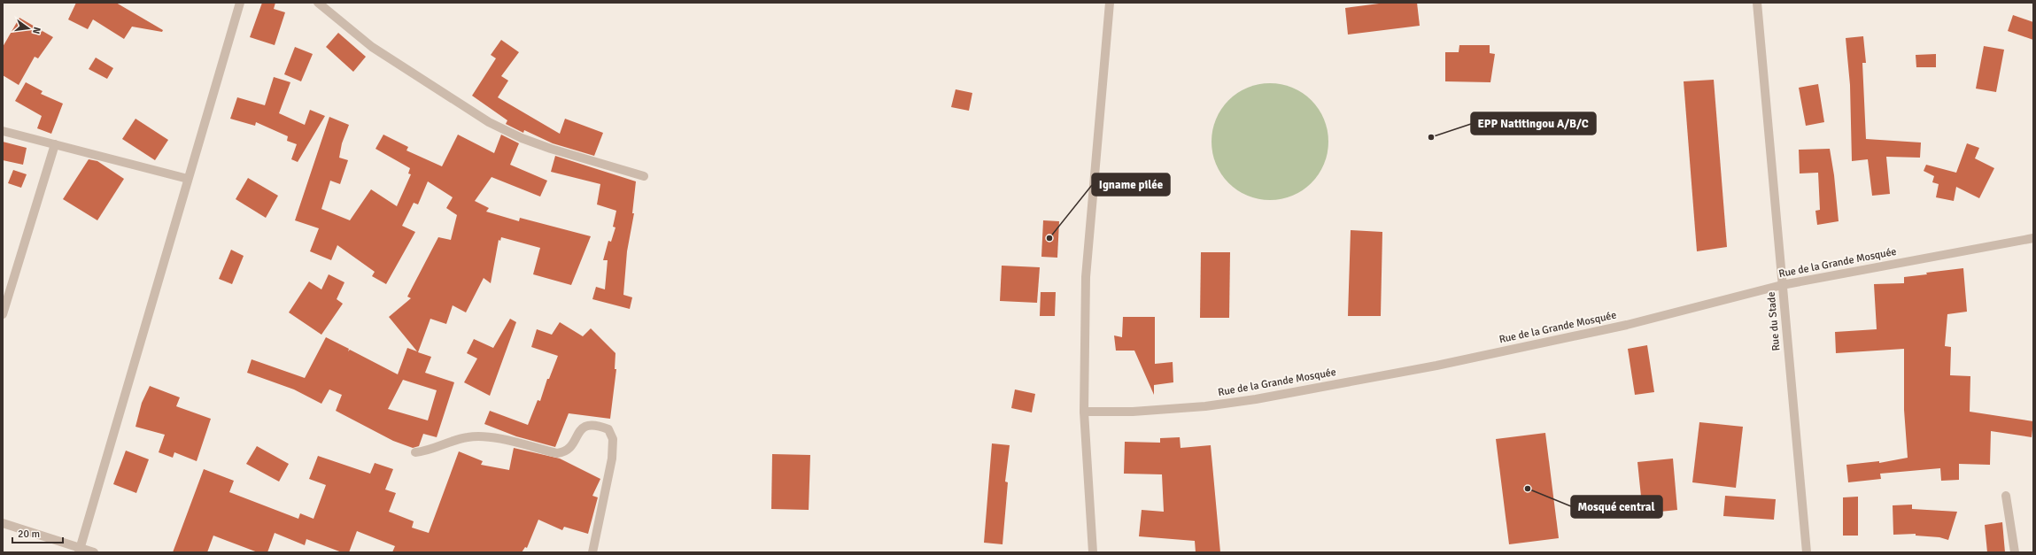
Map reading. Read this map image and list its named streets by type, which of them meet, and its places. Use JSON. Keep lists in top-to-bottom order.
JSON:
{
  "streets": {
    "street": ["Rue de la Grande Mosquée", "Rue du Stade"]
  },
  "crossings": [
    ["Rue de la Grande Mosquée", "Rue du Stade"]
  ],
  "places": ["EPP Natitingou A/B/C", "Igname pilée", "Mosqué central"],
  "scale_bar": "20 m",
  "north": "right"
}
